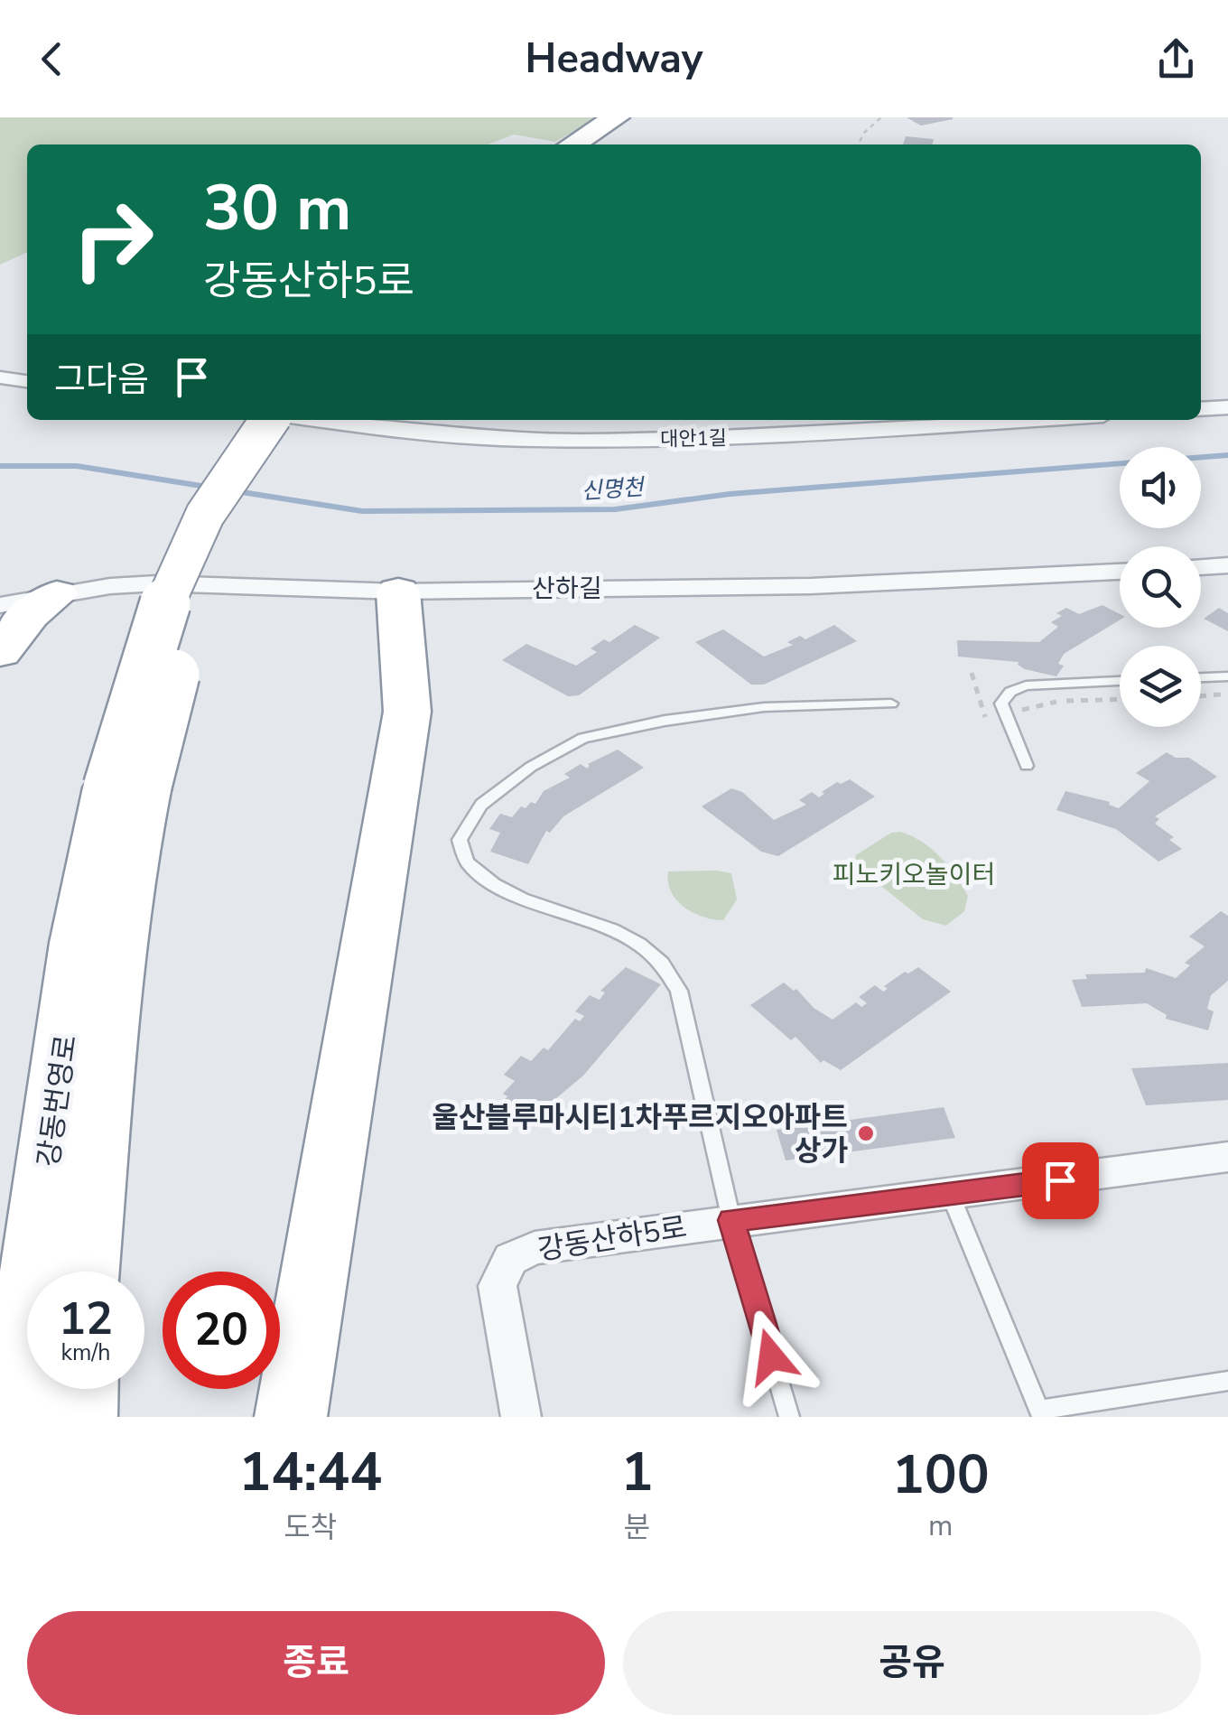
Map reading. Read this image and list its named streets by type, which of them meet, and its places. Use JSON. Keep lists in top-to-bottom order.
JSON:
{
  "streets": {
    "highway": ["강동번영로"],
    "street": ["대안1길", "산하길", "강동산하5로"]
  },
  "water": ["신명천"],
  "parks": ["피노키오놀이터"],
  "places": ["울산블루마시티1차푸르지오아파트 상가"],
  "page": {
    "header": "Headway",
    "turn": ["30 m", "강동산하5로"],
    "then": "그다음",
    "speed": "12 km/h",
    "limit": "20",
    "eta": [
      "14:44",
      "도착",
      "1",
      "분",
      "100",
      "m"
    ],
    "buttons": ["종료", "공유"]
  }
}
